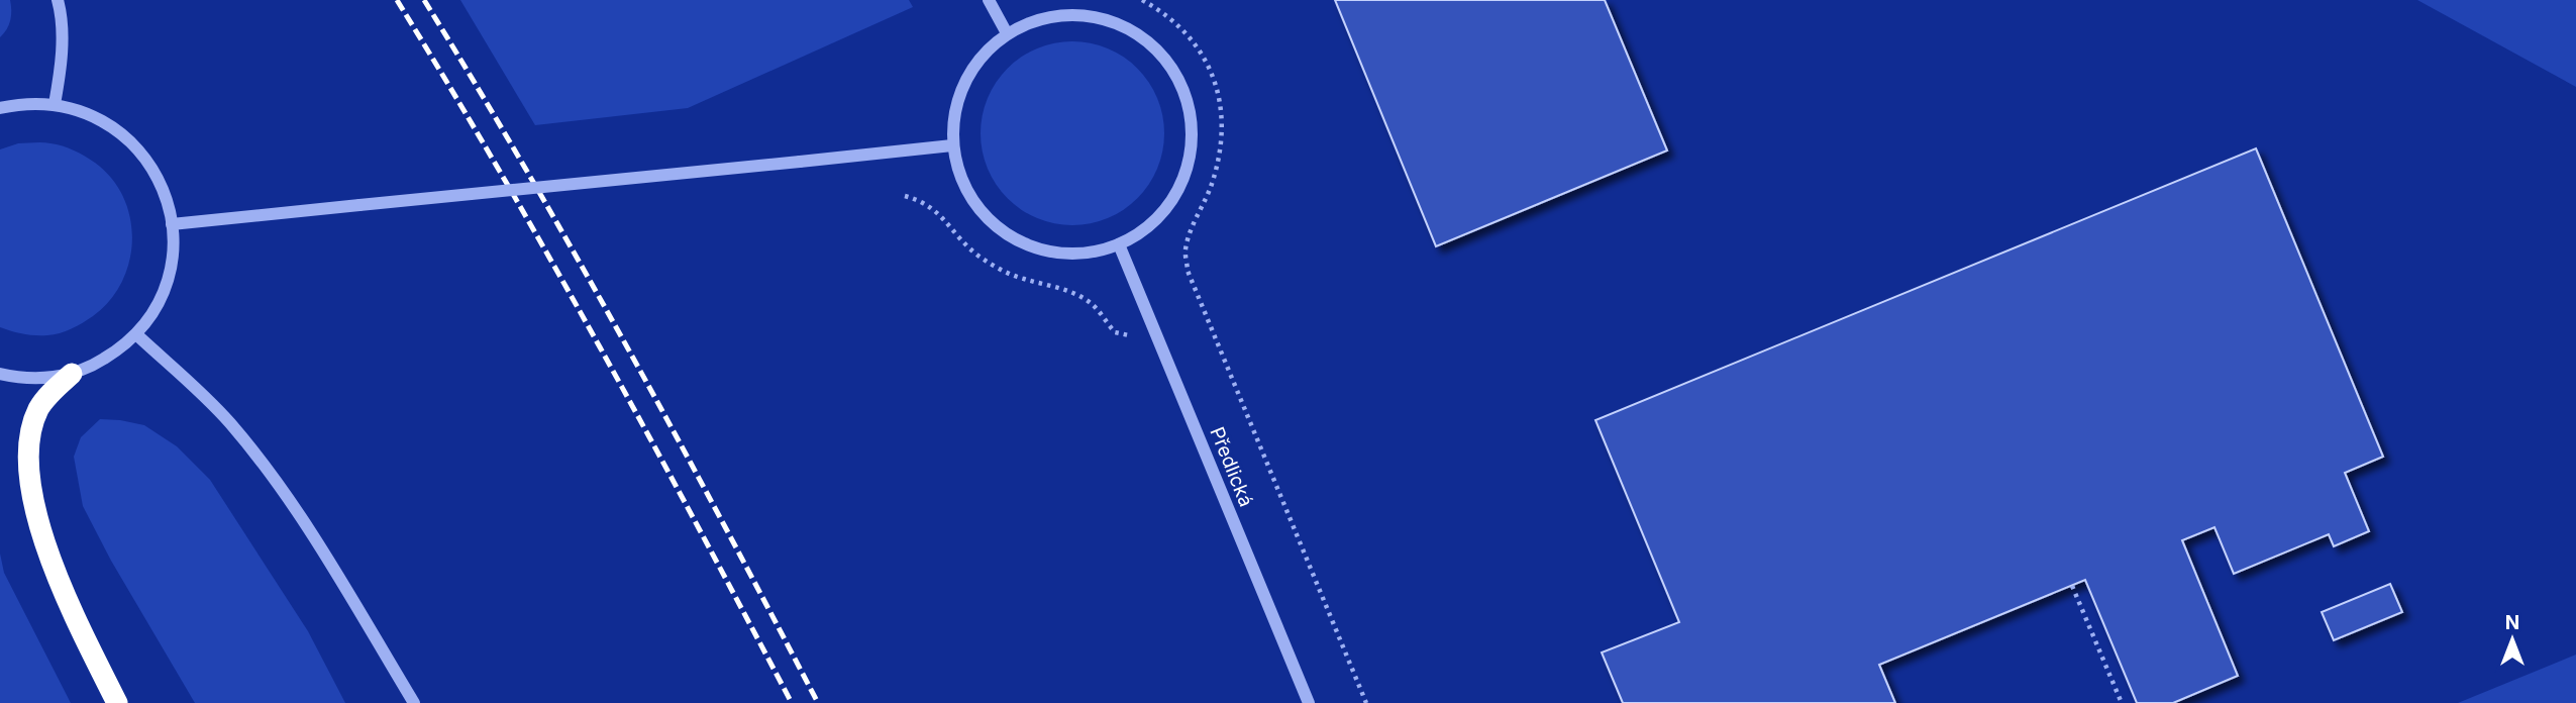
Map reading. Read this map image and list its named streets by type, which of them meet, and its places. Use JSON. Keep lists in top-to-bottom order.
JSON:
{
  "streets": {
    "street": ["Předlická"]
  },
  "north": "top"
}
